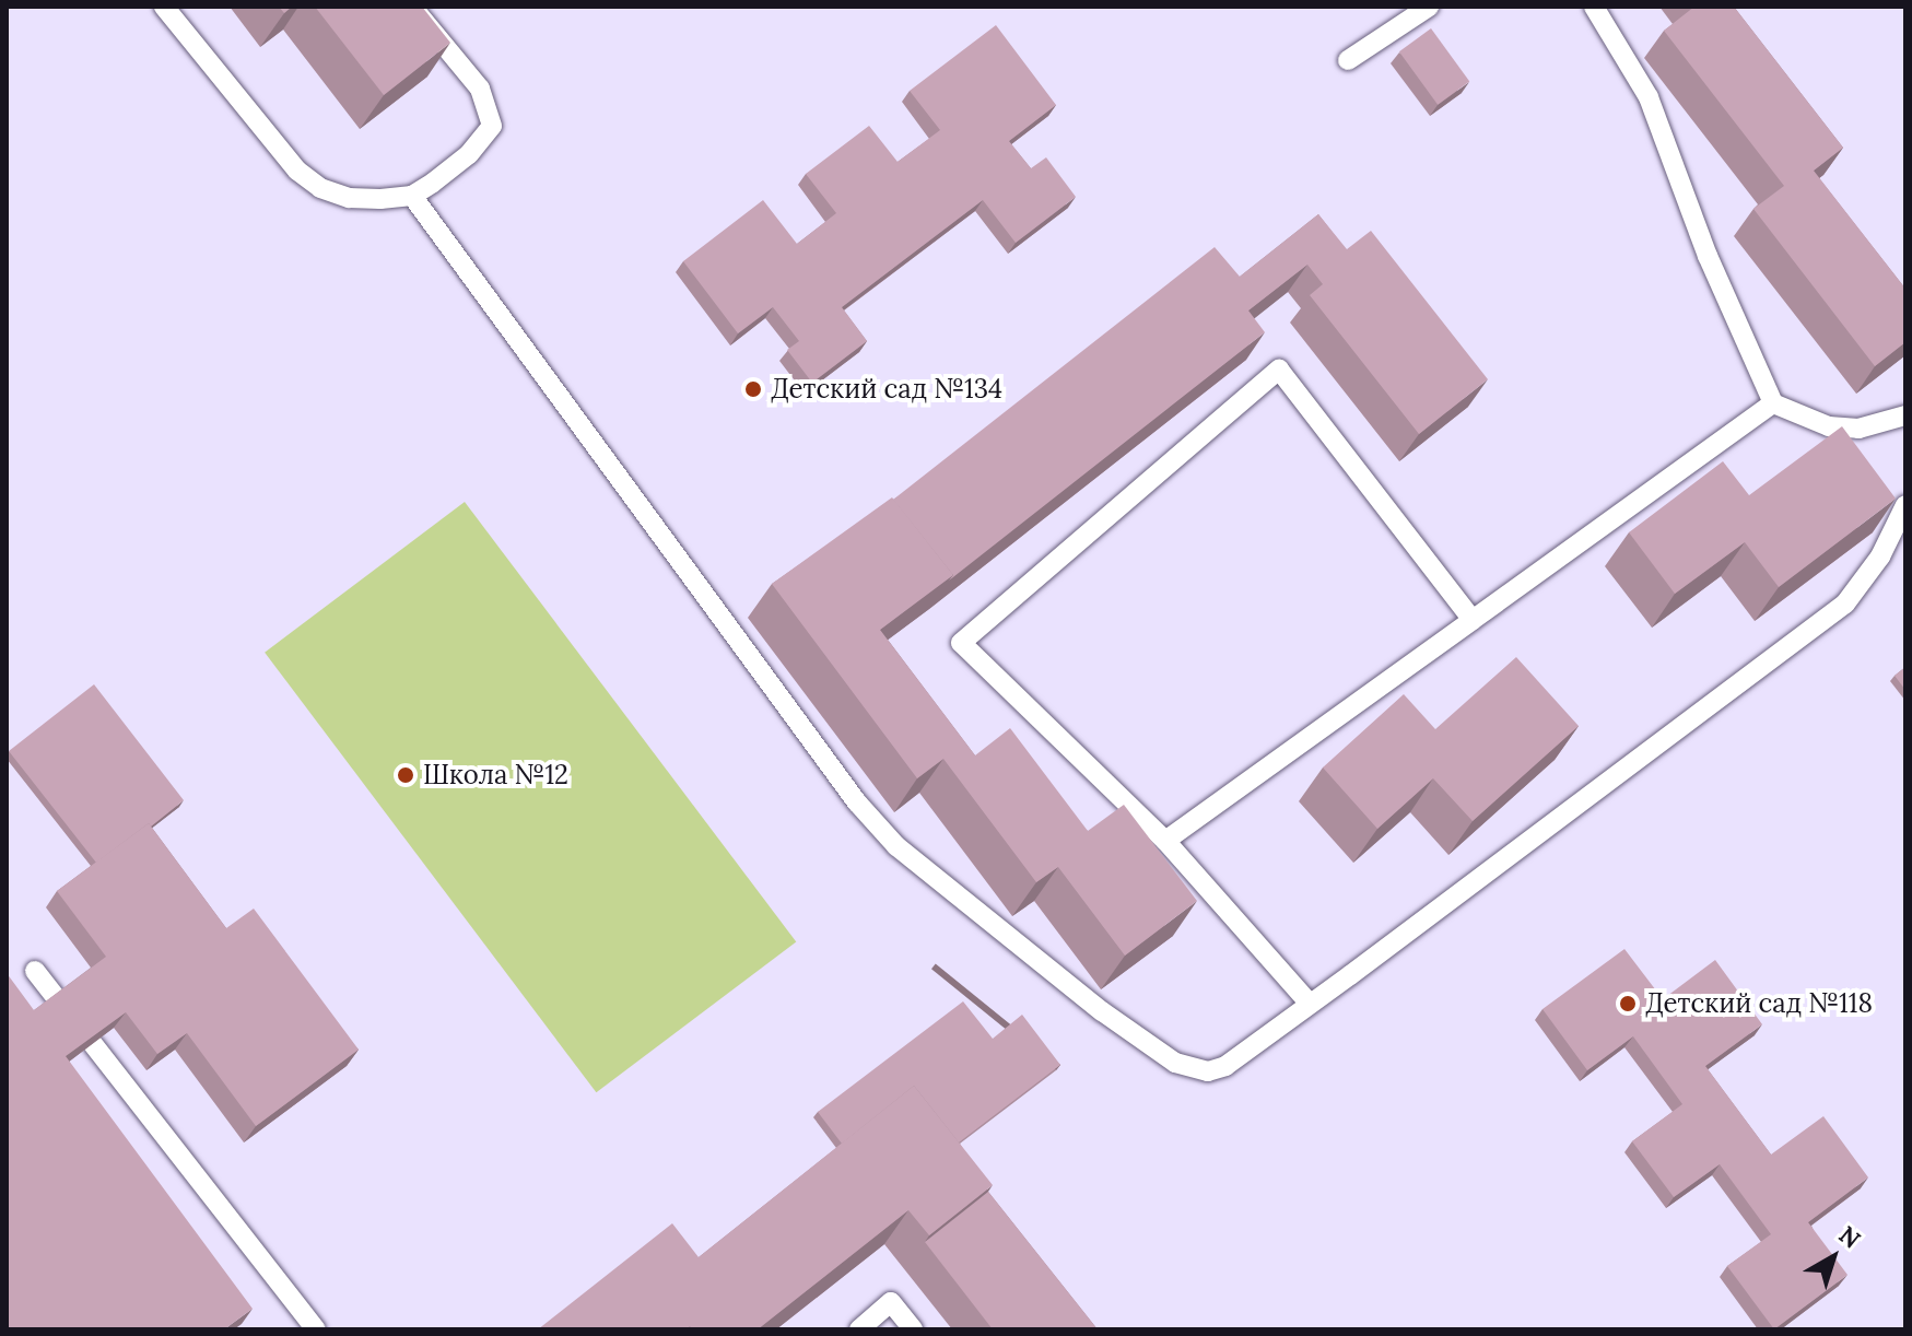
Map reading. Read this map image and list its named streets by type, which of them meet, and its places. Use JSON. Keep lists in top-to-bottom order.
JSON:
{
  "places": ["Детский сад №134", "Школа №12", "Детский сад №118"],
  "north": "top right"
}
